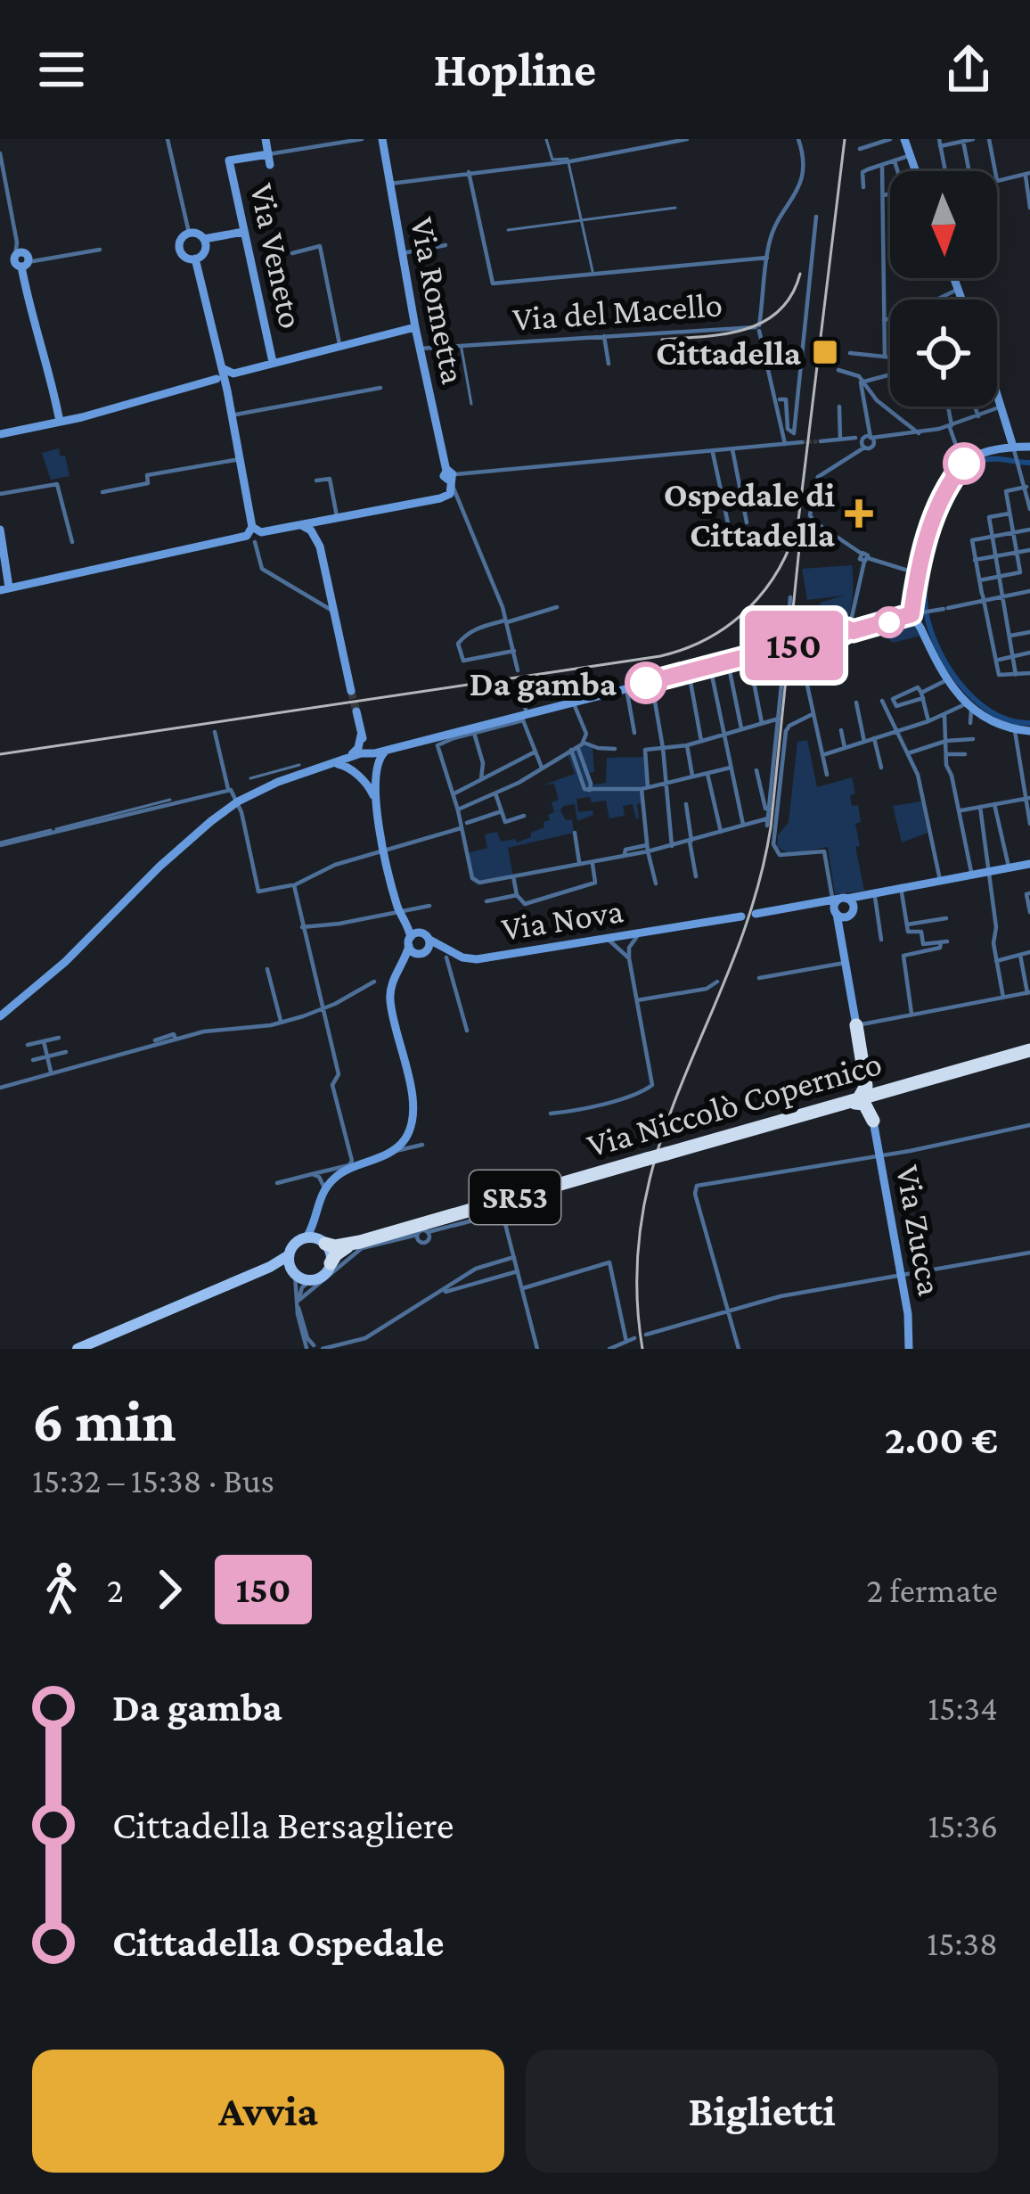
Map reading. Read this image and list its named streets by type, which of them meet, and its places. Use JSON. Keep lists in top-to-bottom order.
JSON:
{
  "streets": {
    "highway": ["Via Niccolò Copernico", "SR53"],
    "street": [
      "Via Veneto",
      "Via Rometta",
      "Via del Macello",
      "Via Nova",
      "Via Zucca"
    ]
  },
  "crossings": [
    ["Via Rometta", "Via del Macello"],
    ["Via Niccolò Copernico", "SR53"]
  ],
  "places": {
    "transit": ["Cittadella"],
    "health": ["Ospedale di Cittadella"],
    "other": ["Da gamba"]
  },
  "lines": ["bus line 150"],
  "north": "bottom",
  "page": {
    "header": "Hopline",
    "on_map": "150",
    "heading": ["6 min", "15:32 – 15:38 · Bus", "2.00 €"],
    "legs": ["2", "150", "2 fermate"],
    "list": [
      {
        "name": "Da gamba",
        "value": "15:34"
      },
      {
        "name": "Cittadella Bersagliere",
        "value": "15:36"
      },
      {
        "name": "Cittadella Ospedale",
        "value": "15:38"
      }
    ],
    "buttons": ["Avvia", "Biglietti"]
  }
}
